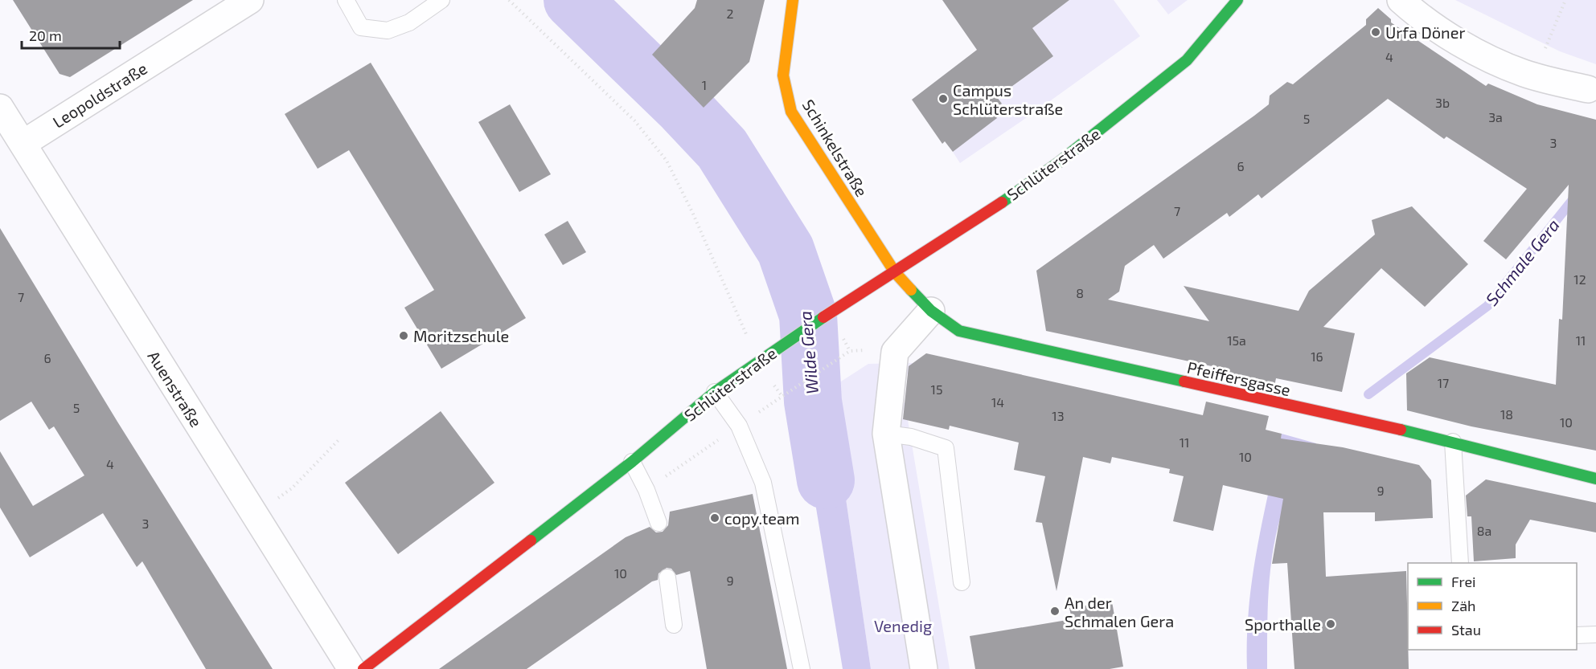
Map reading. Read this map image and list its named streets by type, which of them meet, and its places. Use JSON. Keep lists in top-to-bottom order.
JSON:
{
  "streets": {
    "main road": ["Schinkelstraße", "Schlüterstraße", "Pfeiffersgasse"],
    "street": ["Leopoldstraße", "Auenstraße"]
  },
  "crossings": [
    ["Leopoldstraße", "Auenstraße"],
    ["Schinkelstraße", "Schlüterstraße"],
    ["Schinkelstraße", "Pfeiffersgasse"],
    ["Schlüterstraße", "Pfeiffersgasse"]
  ],
  "water": ["Schmale Gera", "Wilde Gera"],
  "parks": ["Venedig"],
  "places": [
    "Urfa Döner",
    "Campus Schlüterstraße",
    "Moritzschule",
    "copy.team",
    "An der Schmalen Gera",
    "Sporthalle"
  ],
  "house_numbers": [
    "2",
    "4",
    "1",
    "3b",
    "3a",
    "5",
    "3",
    "6",
    "7",
    "12",
    "8",
    "7",
    "15a",
    "11",
    "16",
    "6",
    "17",
    "15",
    "14",
    "5",
    "18",
    "13",
    "10",
    "11",
    "10",
    "4",
    "9",
    "3",
    "8a",
    "10",
    "9"
  ],
  "legend": ["Frei", "Zäh", "Stau"],
  "scale_bar": "20 m"
}
